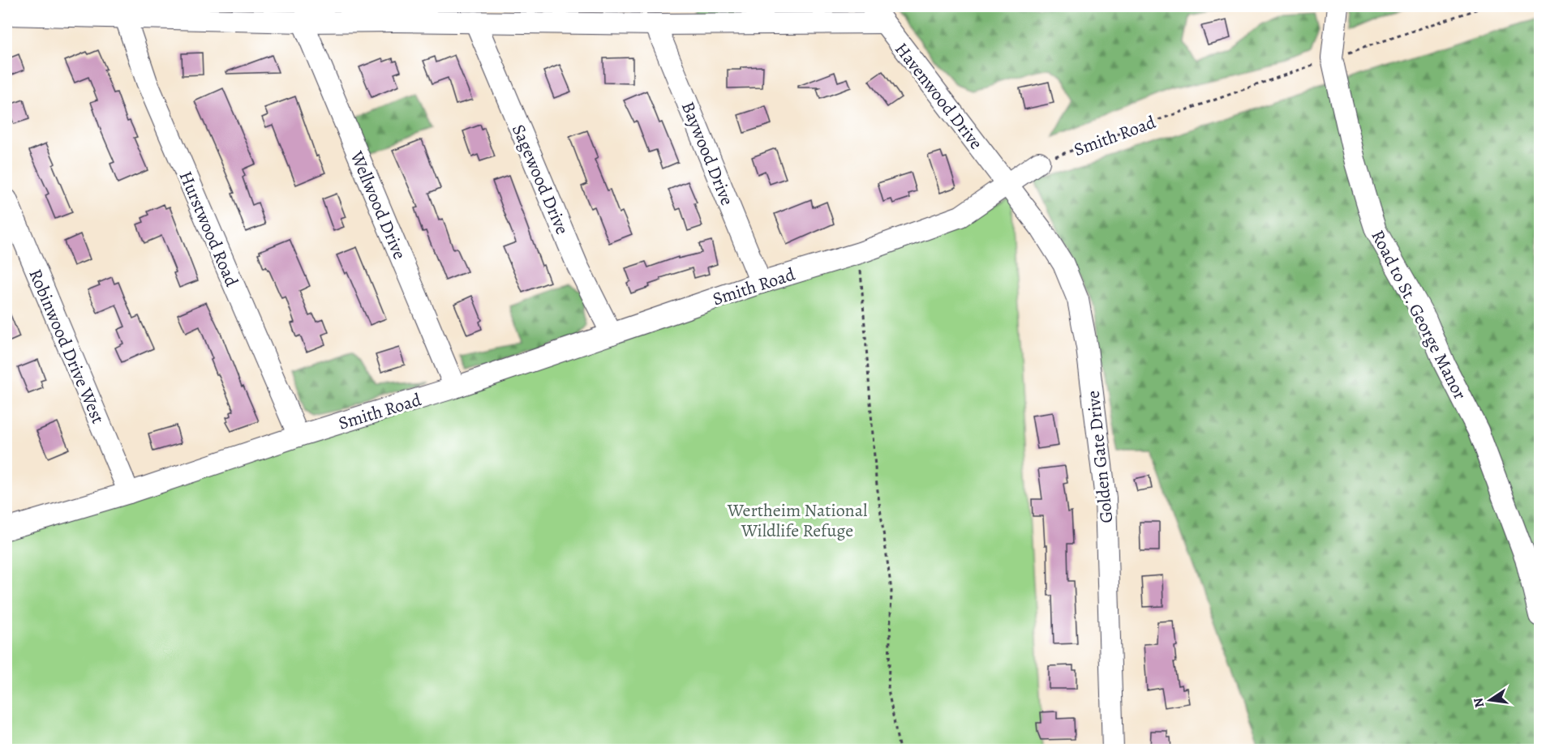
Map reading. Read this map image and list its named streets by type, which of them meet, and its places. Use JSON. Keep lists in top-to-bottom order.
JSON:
{
  "streets": {
    "street": [
      "Havenwood Drive",
      "Smith Road",
      "Baywood Drive",
      "Sagewood Drive",
      "Wellwood Drive",
      "Hurstwood Road",
      "Road to St. George Manor",
      "Robinwood Drive West",
      "Golden Gate Drive"
    ]
  },
  "crossings": [
    ["Havenwood Drive", "Smith Road"],
    ["Havenwood Drive", "Golden Gate Drive"],
    ["Smith Road", "Baywood Drive"],
    ["Smith Road", "Sagewood Drive"],
    ["Smith Road", "Wellwood Drive"],
    ["Smith Road", "Hurstwood Road"],
    ["Smith Road", "Road to St. George Manor"],
    ["Smith Road", "Robinwood Drive West"],
    ["Smith Road", "Golden Gate Drive"]
  ],
  "parks": ["Wertheim National Wildlife Refuge"],
  "north": "left"
}
